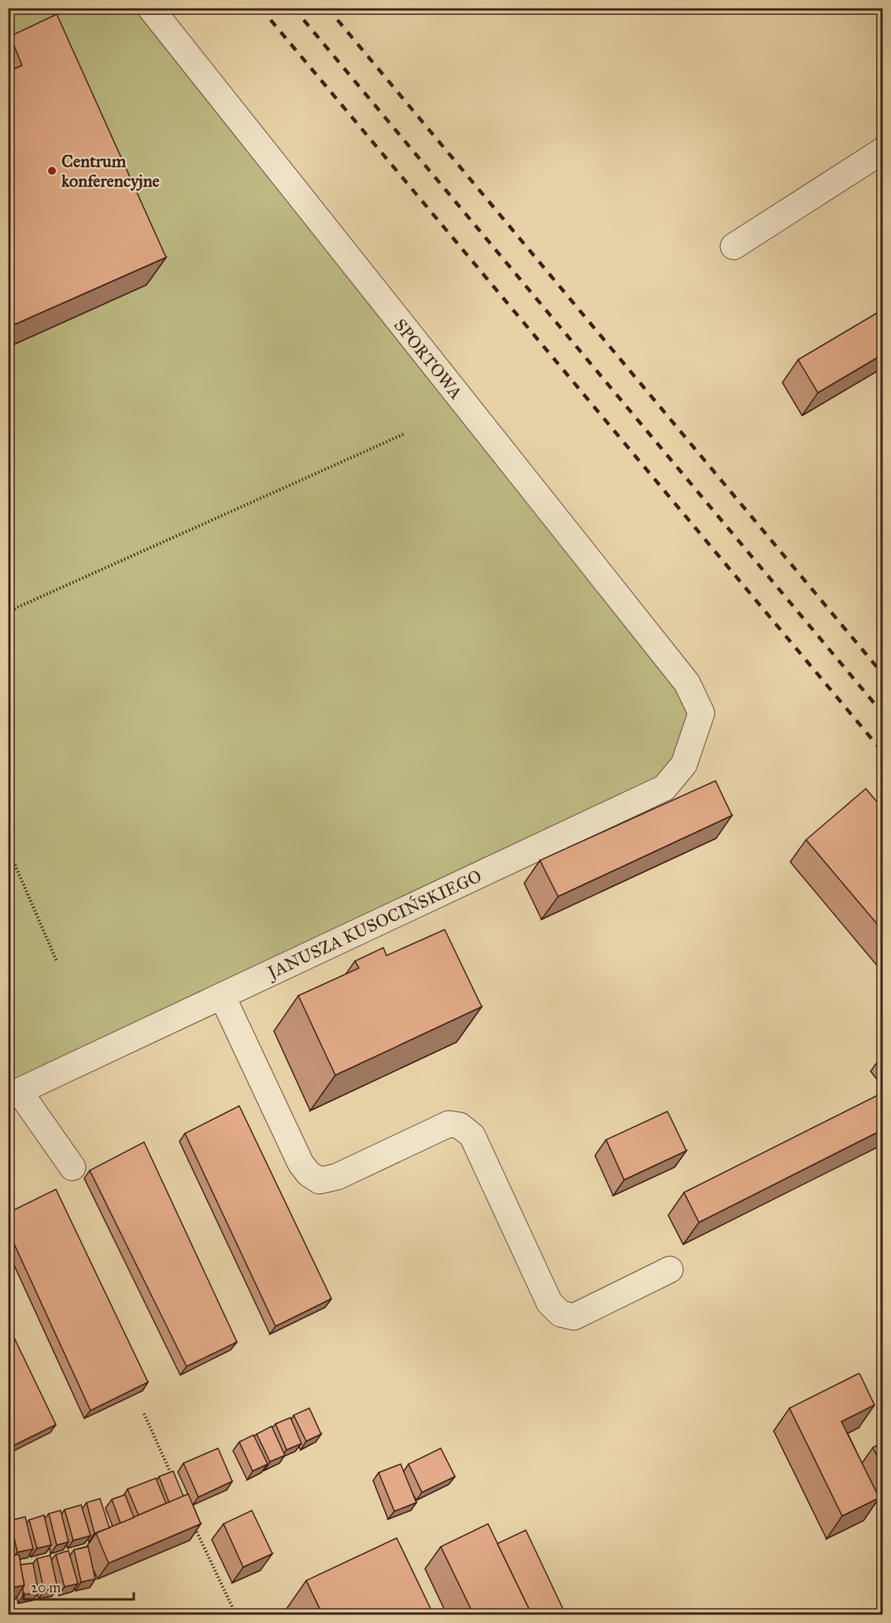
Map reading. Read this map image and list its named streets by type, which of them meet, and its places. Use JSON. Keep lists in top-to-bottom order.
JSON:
{
  "streets": {
    "street": ["SPORTOWA", "JANUSZA KUSOCIŃSKIEGO"]
  },
  "crossings": [
    ["SPORTOWA", "JANUSZA KUSOCIŃSKIEGO"]
  ],
  "places": ["Centrum konferencyjne"],
  "scale_bar": "20 m"
}
